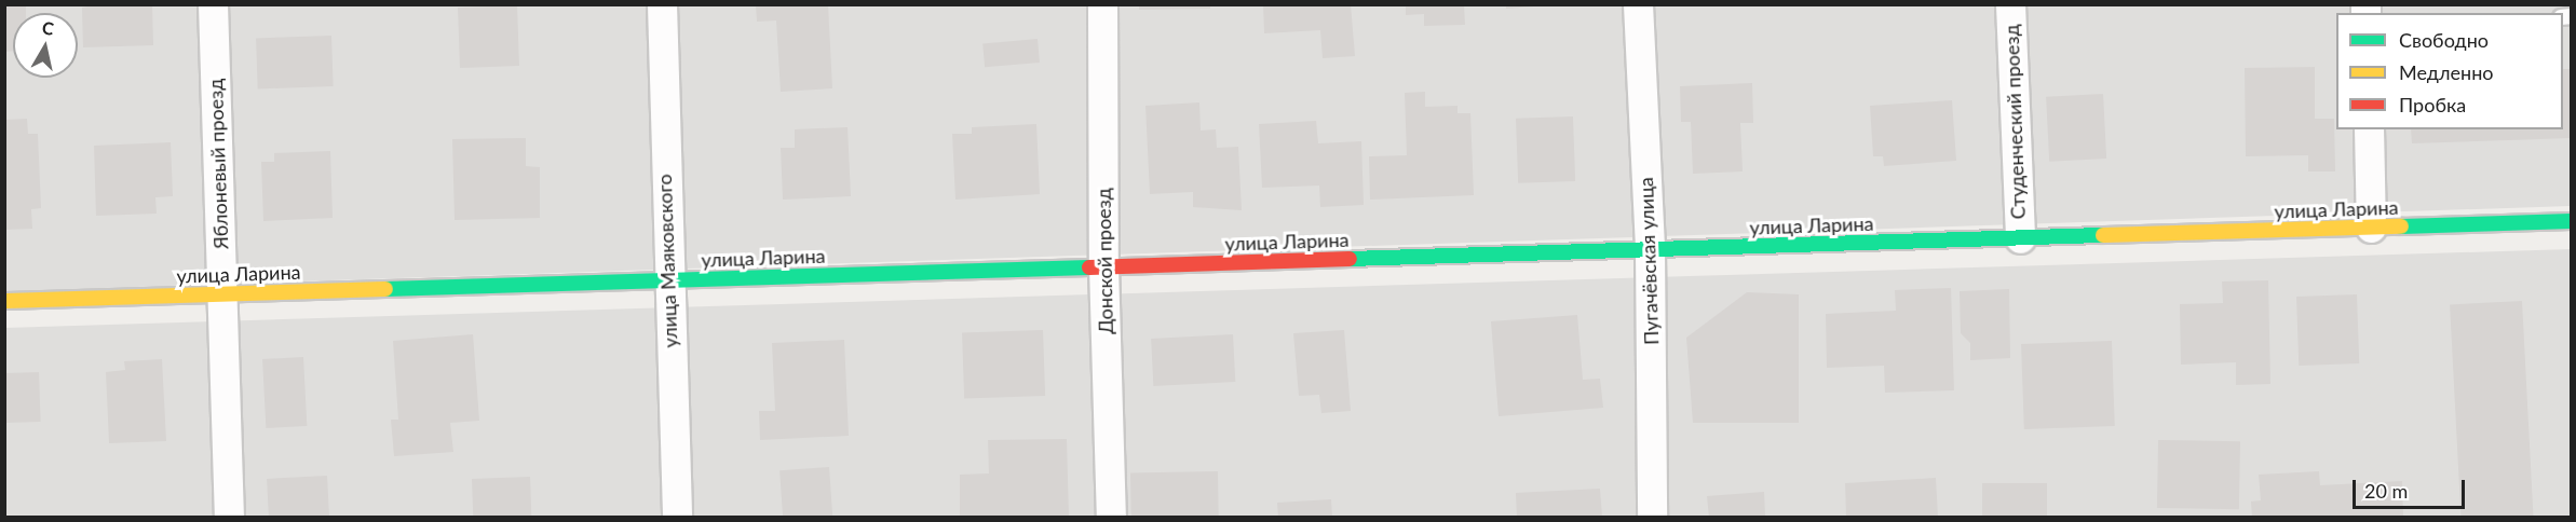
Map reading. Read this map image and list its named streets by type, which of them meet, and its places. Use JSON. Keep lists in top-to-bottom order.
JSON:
{
  "streets": {
    "street": [
      "Студенческий проезд",
      "Яблоневый проезд",
      "улица Ларина",
      "улица Маяковского",
      "Донской проезд",
      "Пугачёвская улица"
    ]
  },
  "crossings": [
    ["Студенческий проезд", "улица Ларина"],
    ["Яблоневый проезд", "улица Ларина"],
    ["улица Ларина", "улица Маяковского"],
    ["улица Ларина", "Донской проезд"],
    ["улица Ларина", "Пугачёвская улица"]
  ],
  "legend": ["Свободно", "Медленно", "Пробка"],
  "scale_bar": "20 m",
  "north": "top"
}
